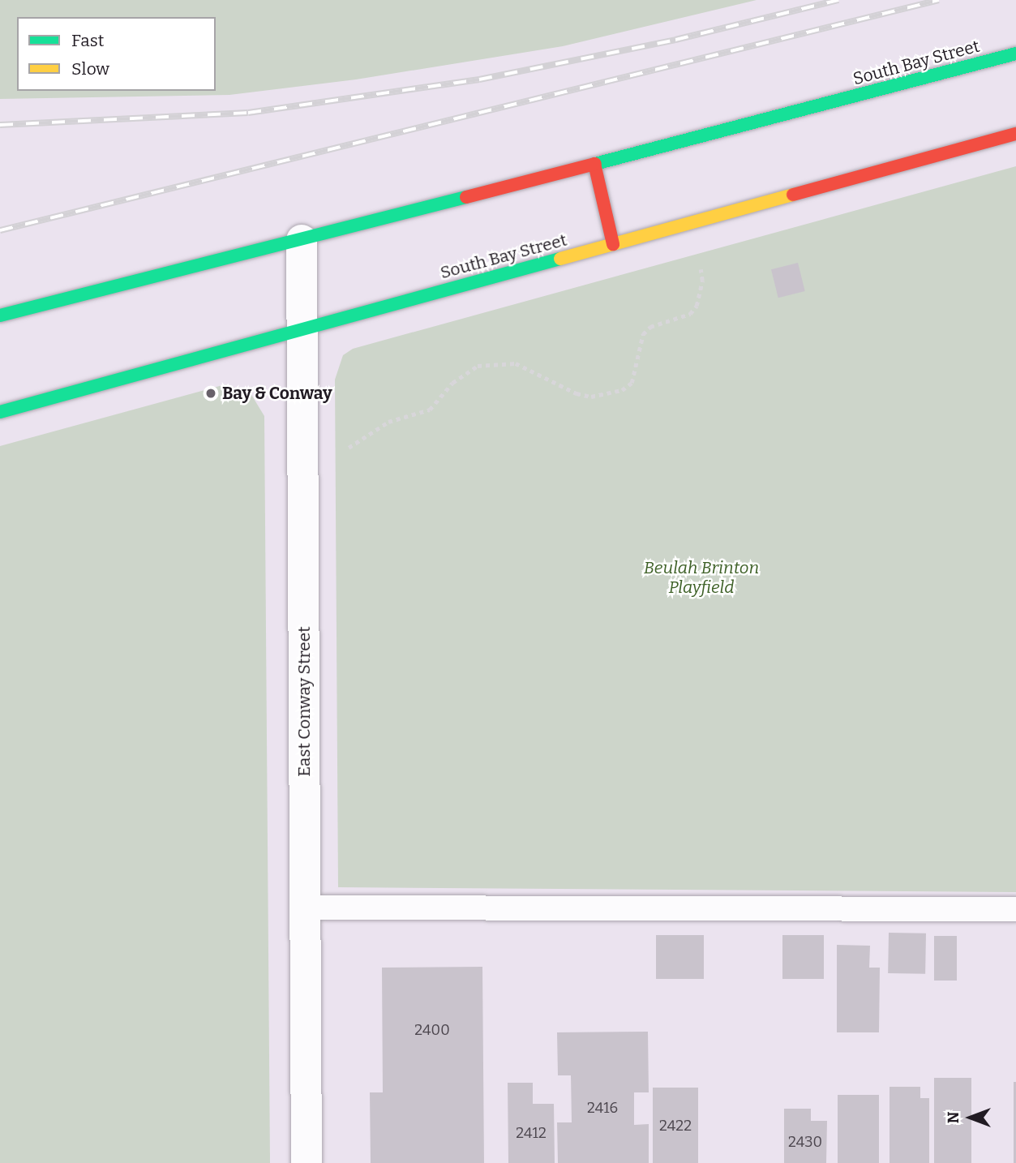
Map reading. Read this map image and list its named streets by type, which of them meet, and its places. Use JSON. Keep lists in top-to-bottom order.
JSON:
{
  "streets": {
    "main road": ["South Bay Street"],
    "street": ["East Conway Street"]
  },
  "crossings": [
    ["South Bay Street", "East Conway Street"]
  ],
  "parks": ["Beulah Brinton Playfield"],
  "places": ["Bay & Conway"],
  "house_numbers": [
    "2400",
    "2416",
    "2422",
    "2412",
    "2430"
  ],
  "legend": ["Fast", "Slow"],
  "north": "left"
}
